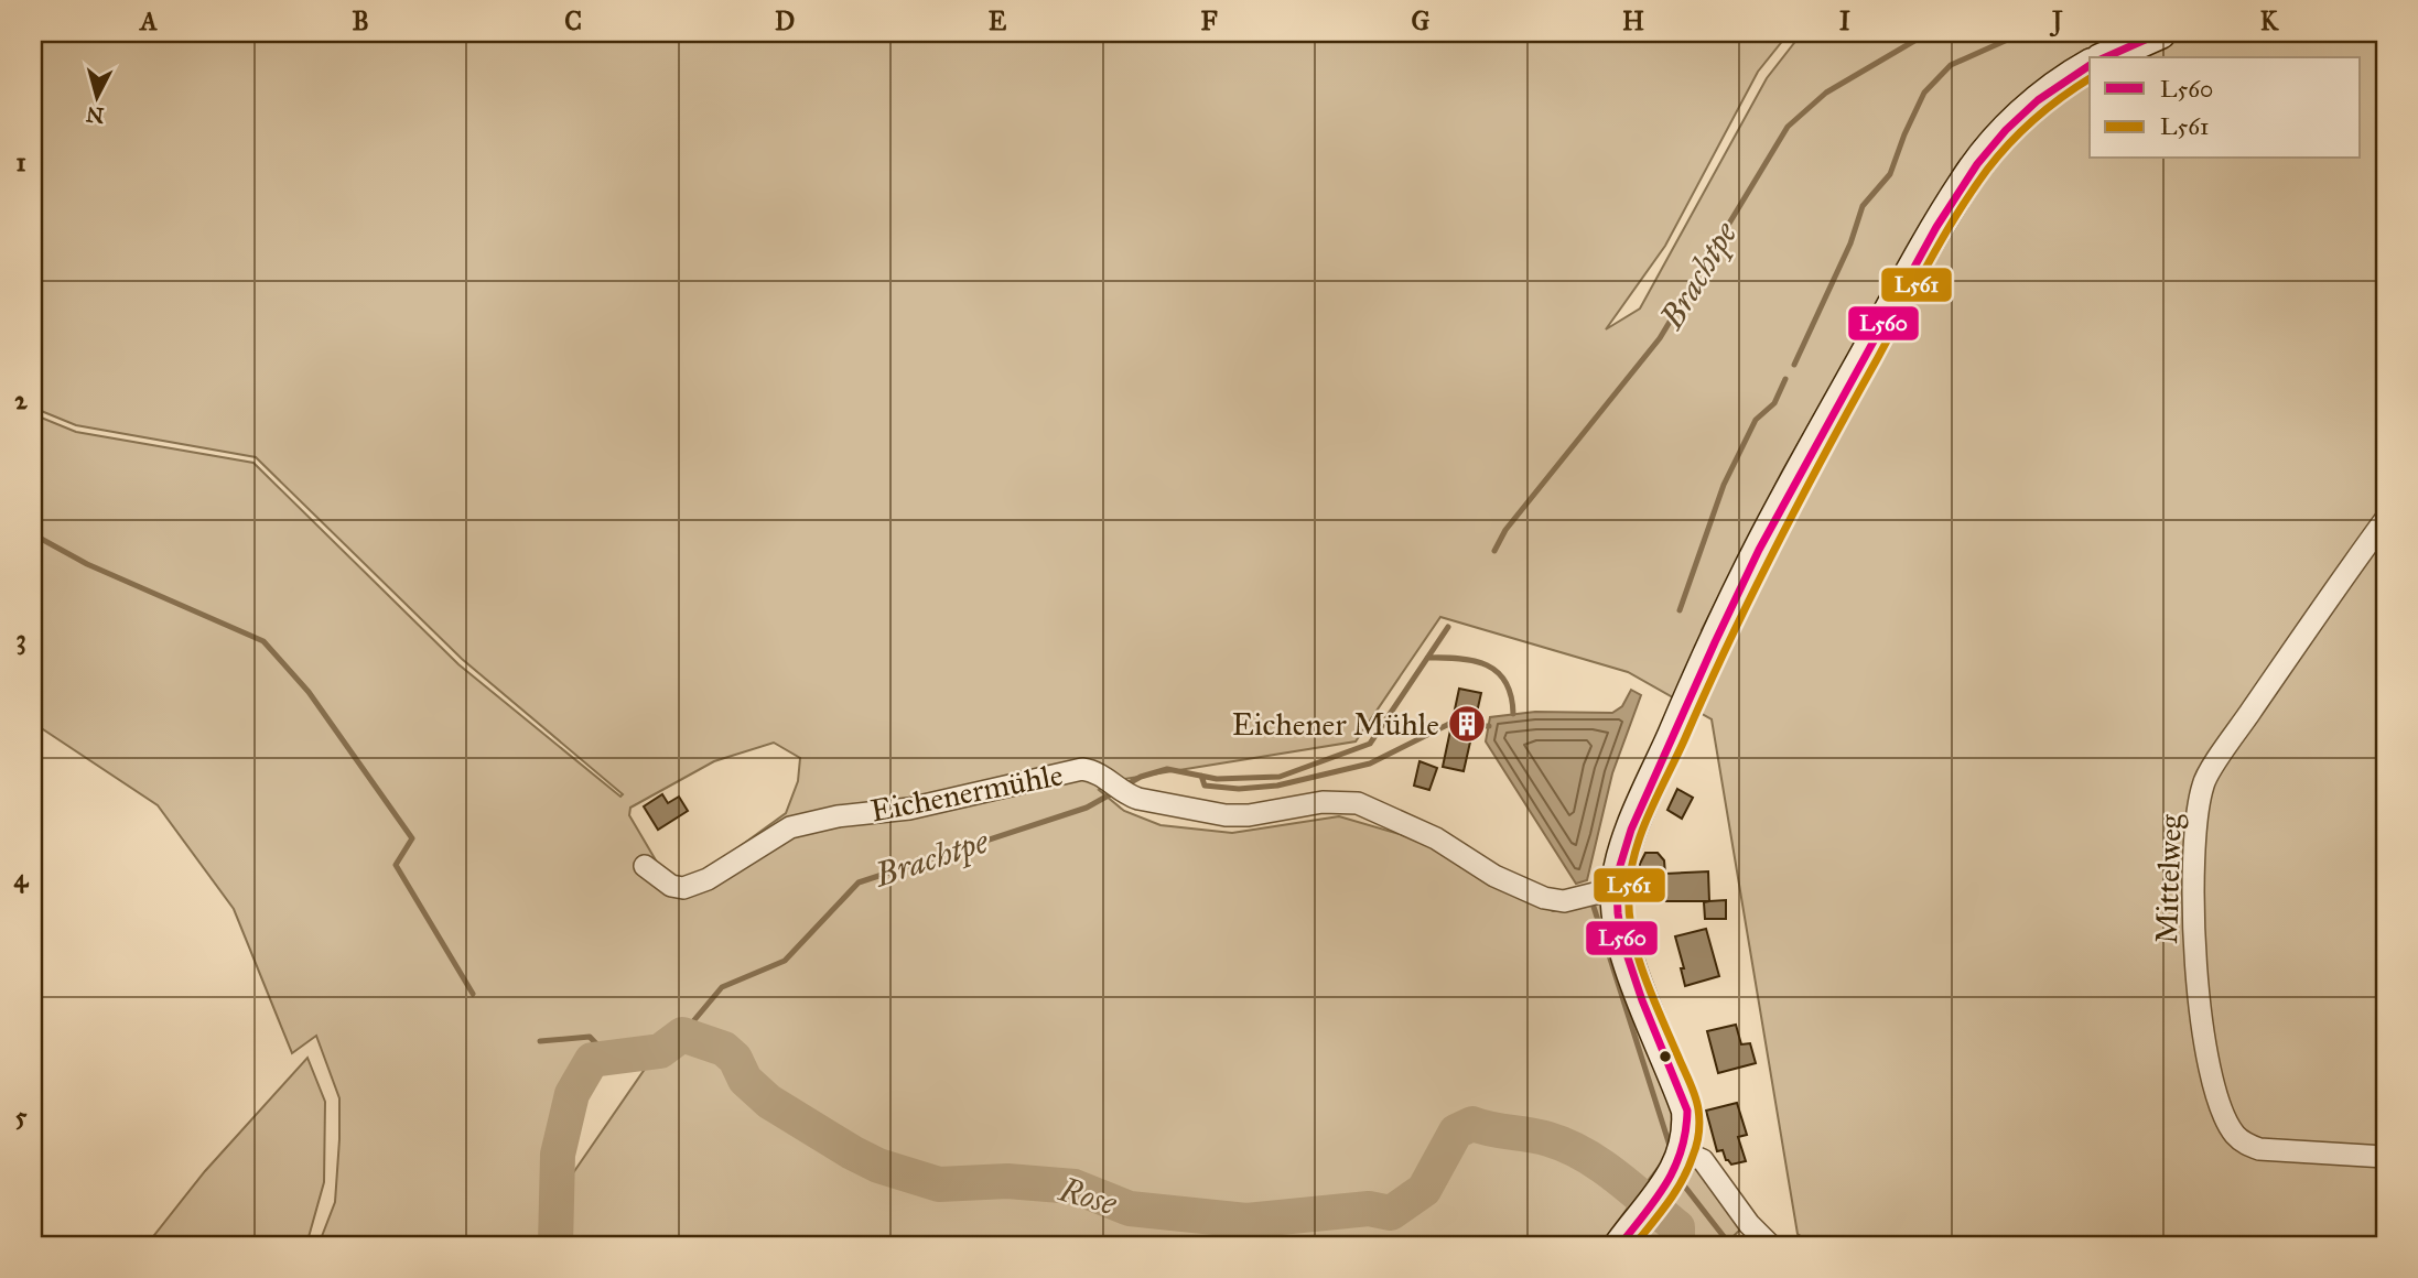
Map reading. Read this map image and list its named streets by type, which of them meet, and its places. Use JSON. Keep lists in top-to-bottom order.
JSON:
{
  "streets": {
    "street": ["Eichenermühle", "Mittelweg"]
  },
  "water": ["Brachtpe", "Rose"],
  "places": {
    "building": ["Eichener Mühle"]
  },
  "lines": ["transit line L560", "transit line L561"],
  "legend": ["L560", "L561"],
  "north": "bottom",
  "grid": {
    "columns": [
      "A",
      "B",
      "C",
      "D",
      "E",
      "F",
      "G",
      "H",
      "I",
      "J",
      "K"
    ],
    "rows": [
      "1",
      "2",
      "3",
      "4",
      "5"
    ]
  }
}
